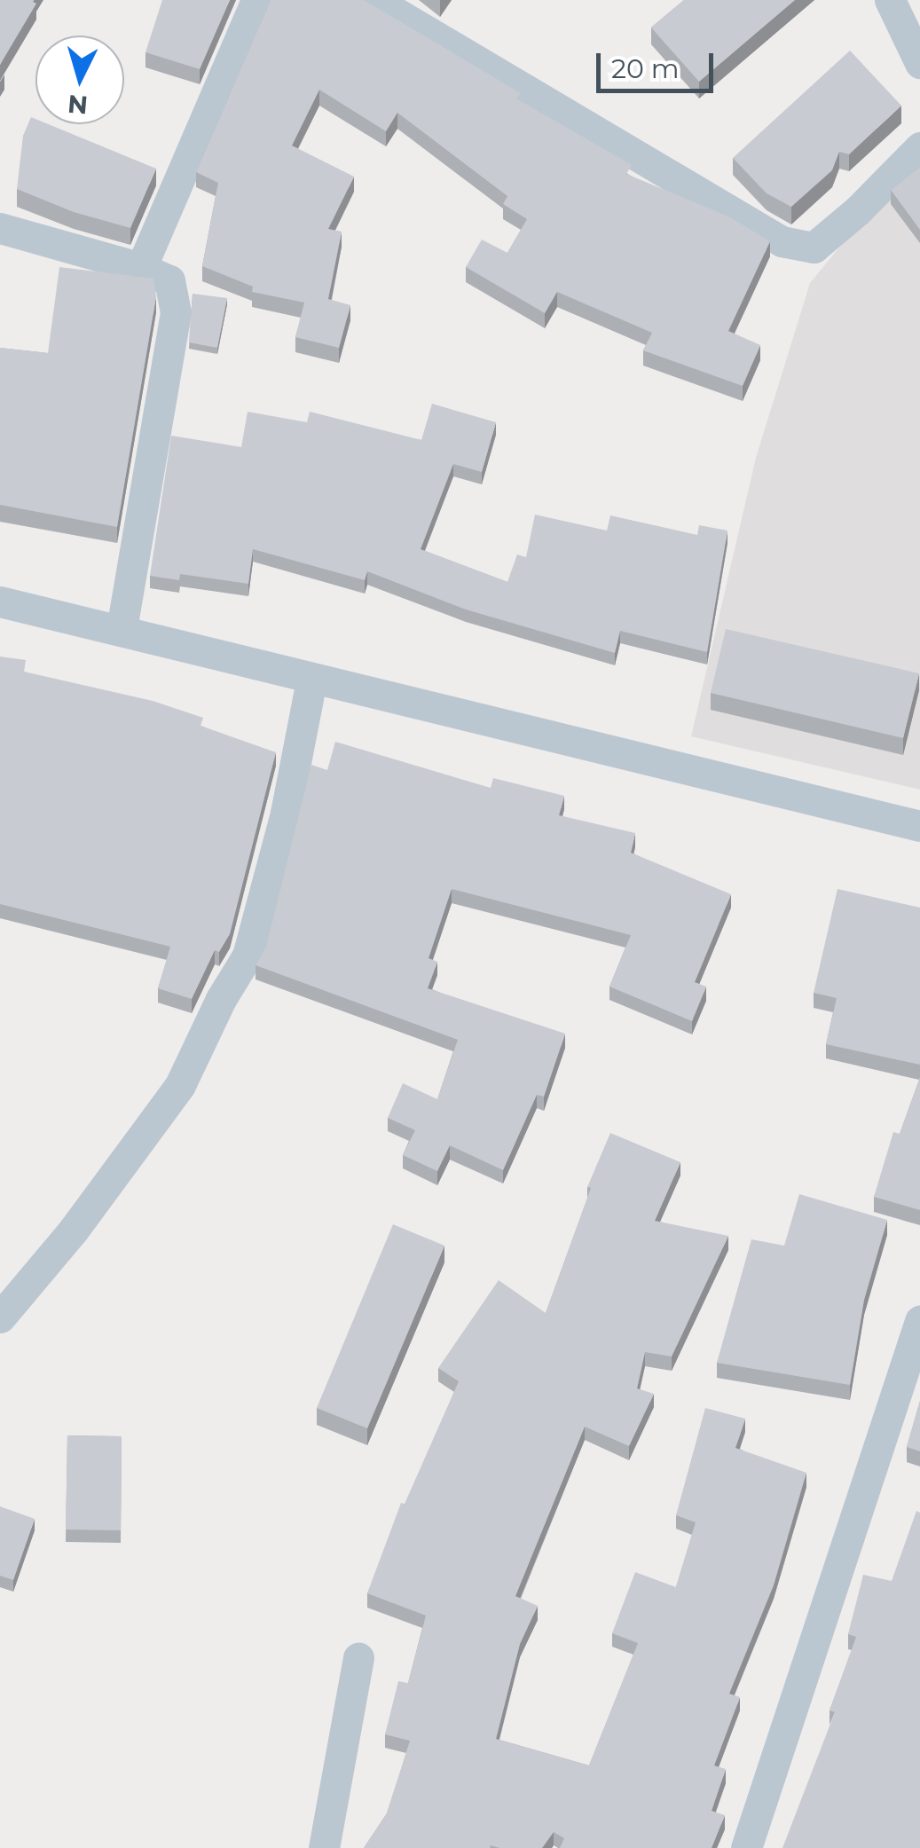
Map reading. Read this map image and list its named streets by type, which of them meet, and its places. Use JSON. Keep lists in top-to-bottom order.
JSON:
{
  "scale_bar": "20 m",
  "north": "bottom"
}
